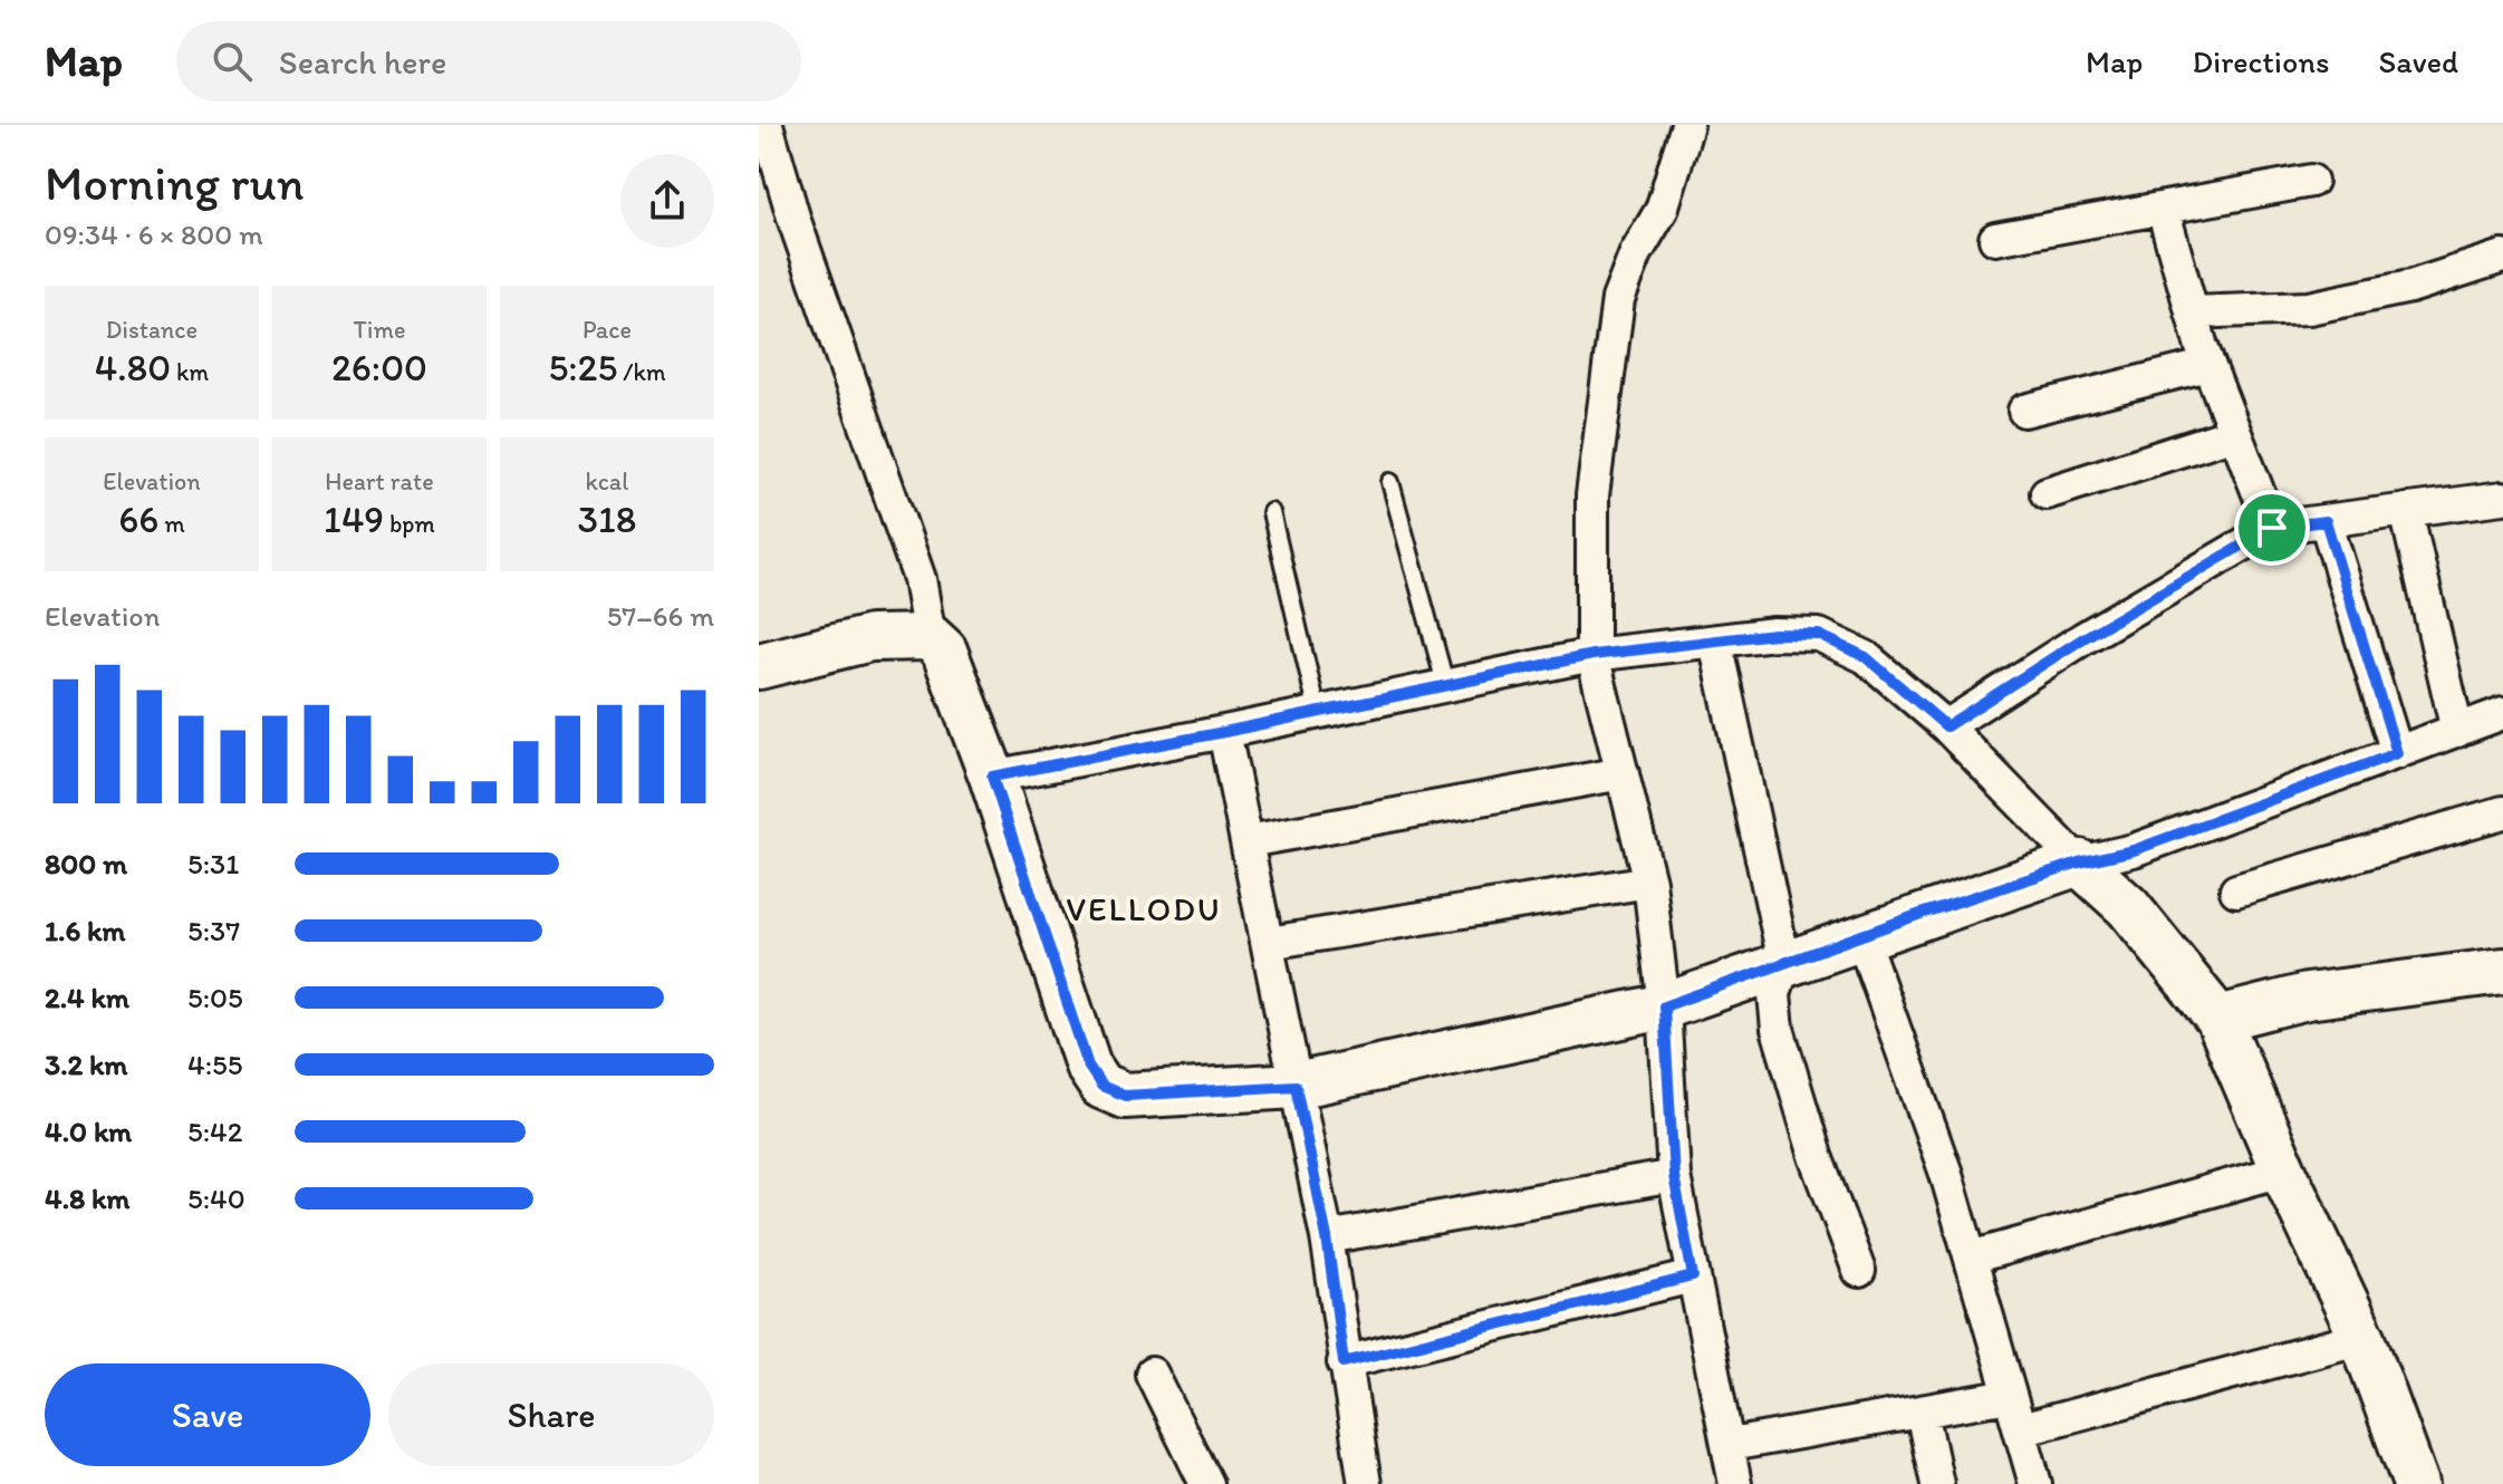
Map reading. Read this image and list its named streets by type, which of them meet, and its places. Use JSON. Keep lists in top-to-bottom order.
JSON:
{
  "districts": ["VELLODU"],
  "page": {
    "header": "Map",
    "search": "Search here",
    "nav": ["Map", "Directions", "Saved"],
    "heading": ["Morning run", "09:34 · 6 × 800 m"],
    "stats": [
      ["Distance", "4.80 km"],
      ["Time", "26:00"],
      ["Pace", "5:25 /km"],
      ["Elevation", "66 m"],
      ["Heart rate", "149 bpm"],
      ["kcal", "318"]
    ],
    "chart": ["Elevation", "57–66 m"],
    "list": [
      {
        "name": "800 m",
        "note": "5:31"
      },
      {
        "name": "1.6 km",
        "note": "5:37"
      },
      {
        "name": "2.4 km",
        "note": "5:05"
      },
      {
        "name": "3.2 km",
        "note": "4:55"
      },
      {
        "name": "4.0 km",
        "note": "5:42"
      },
      {
        "name": "4.8 km",
        "note": "5:40"
      }
    ],
    "buttons": ["Save", "Share"]
  }
}
